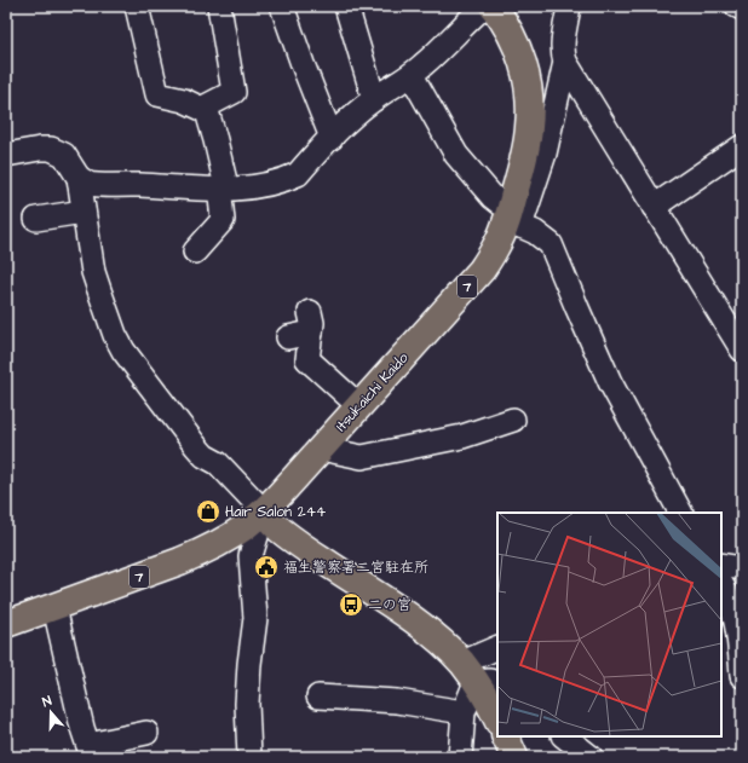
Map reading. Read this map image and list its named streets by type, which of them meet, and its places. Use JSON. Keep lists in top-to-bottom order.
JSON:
{
  "streets": {
    "main road": ["7", "Itsukaichi Kaido"]
  },
  "places": {
    "shop": ["Hair Salon 244"],
    "public building": ["福生警察署二宮駐在所"],
    "bus stop": ["二の宮"]
  },
  "north": "top"
}
